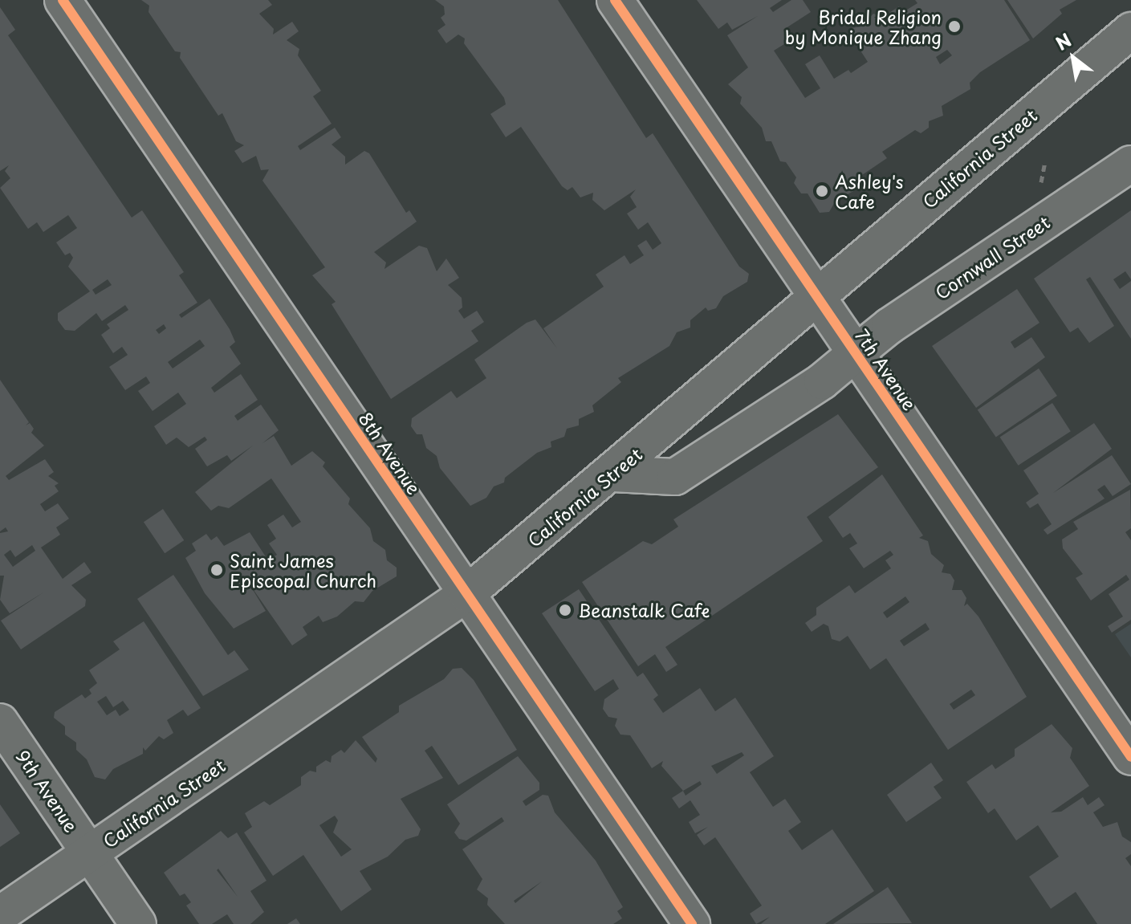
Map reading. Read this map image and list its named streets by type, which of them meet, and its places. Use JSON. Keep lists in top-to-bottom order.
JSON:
{
  "streets": {
    "street": [
      "California Street",
      "Cornwall Street",
      "7th Avenue",
      "8th Avenue",
      "9th Avenue"
    ]
  },
  "crossings": [
    ["California Street", "Cornwall Street"],
    ["California Street", "7th Avenue"],
    ["California Street", "8th Avenue"],
    ["California Street", "9th Avenue"],
    ["Cornwall Street", "7th Avenue"]
  ],
  "places": [
    "Bridal Religion by Monique Zhang",
    "Ashley's Cafe",
    "Saint James Episcopal Church",
    "Beanstalk Cafe"
  ],
  "north": "top left"
}
